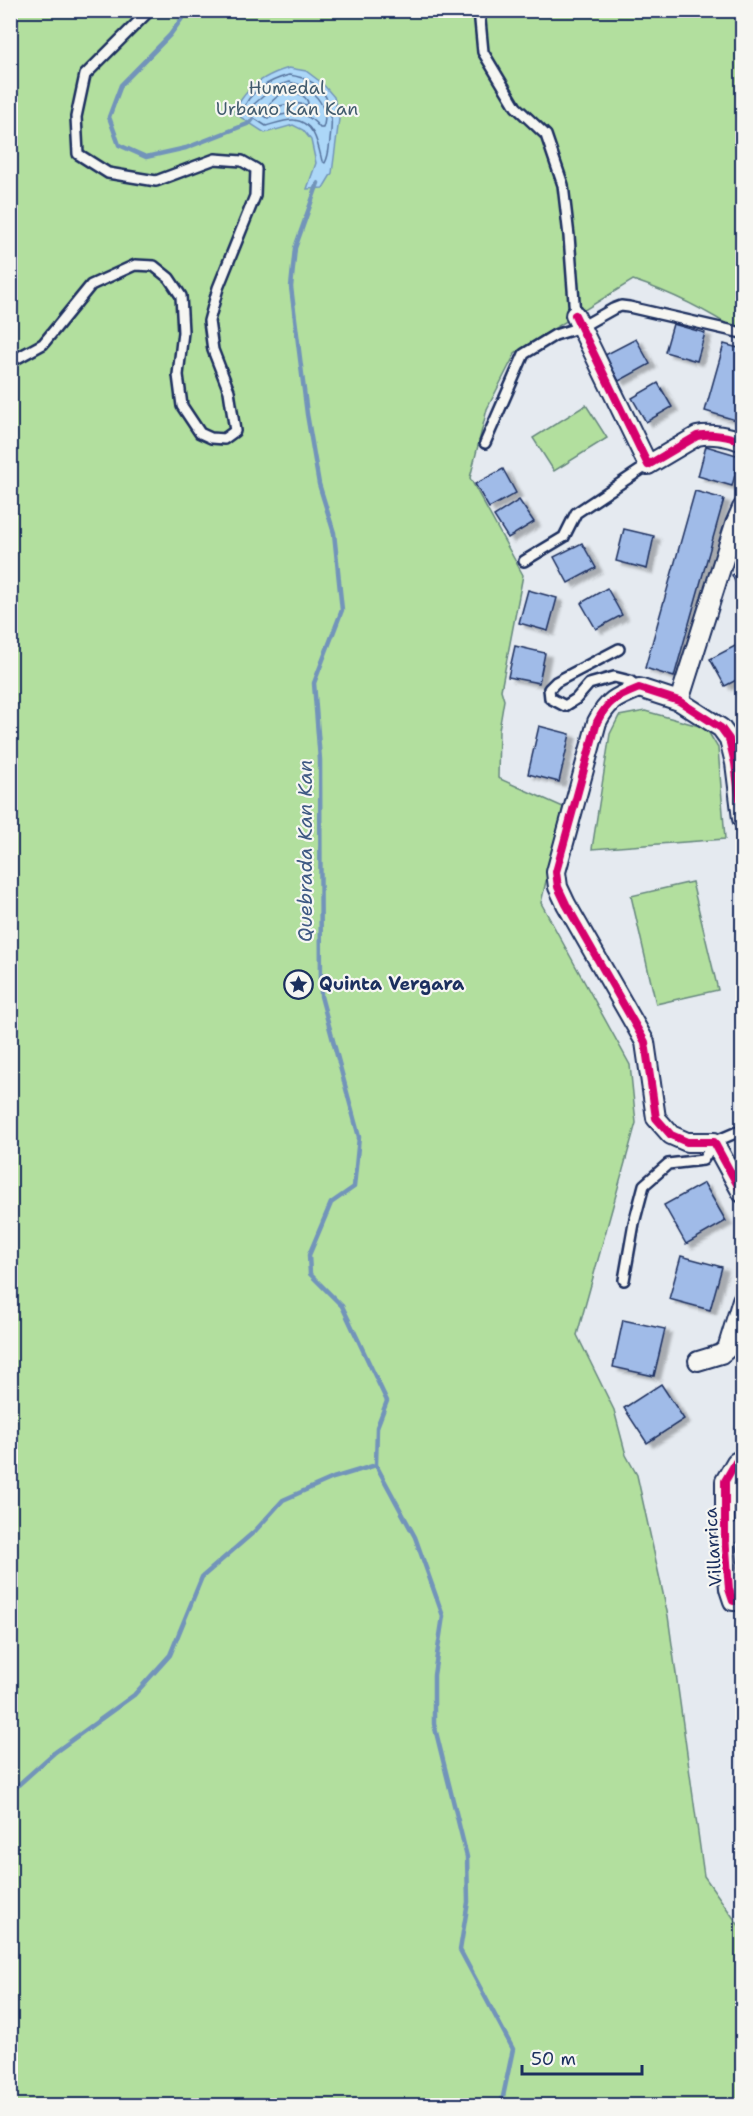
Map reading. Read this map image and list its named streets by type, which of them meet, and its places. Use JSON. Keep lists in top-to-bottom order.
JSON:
{
  "streets": {
    "street": ["Villarrica"]
  },
  "water": ["Quebrada Kan Kan"],
  "parks": ["Humedal Urbano Kan Kan"],
  "places": {
    "place": ["Quinta Vergara"]
  },
  "scale_bar": "50 m"
}
